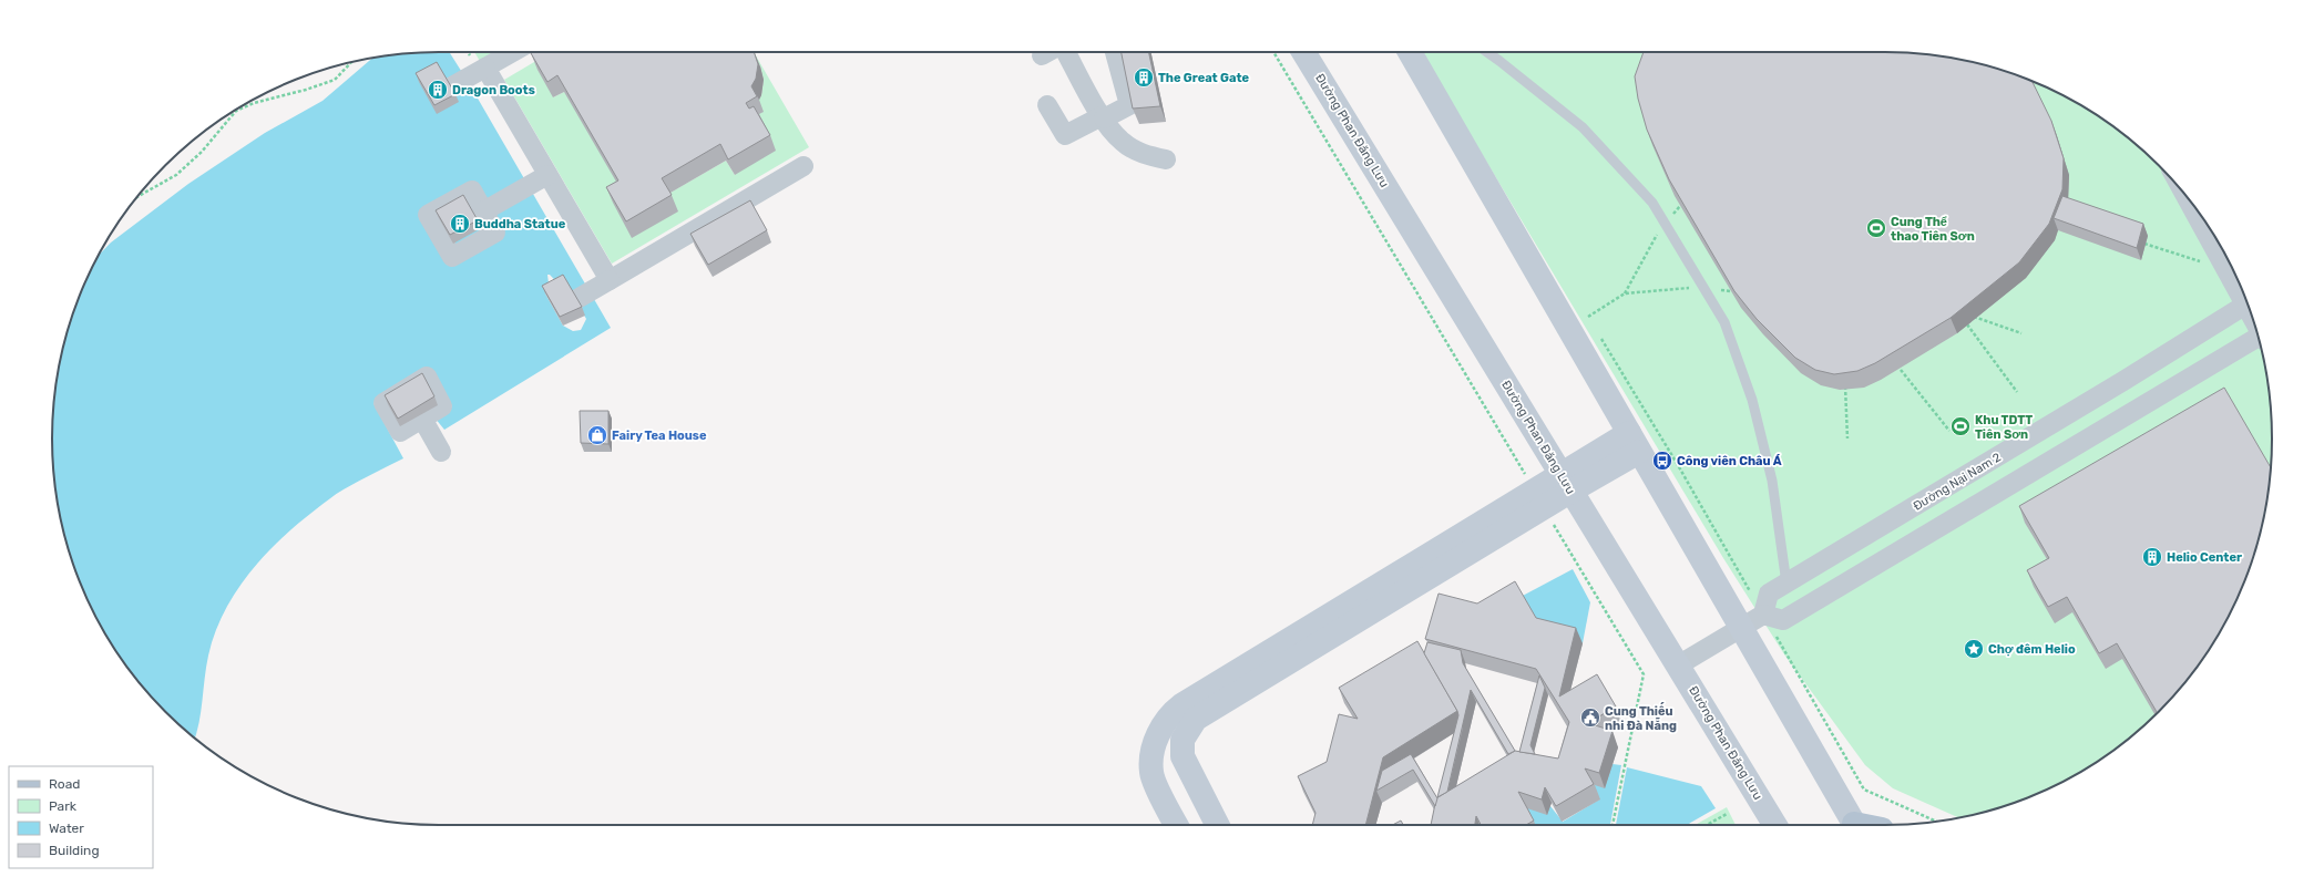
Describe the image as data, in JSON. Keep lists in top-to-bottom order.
{
  "streets": {
    "street": ["Đường Phan Đăng Lưu", "Đường Nại Nam 2"]
  },
  "places": {
    "building": [
      "The Great Gate",
      "Dragon Boots",
      "Buddha Statue",
      "Helio Center"
    ],
    "sports": ["Cung Thể thao Tiên Sơn", "Khu TDTT Tiên Sơn"],
    "shop": ["Fairy Tea House"],
    "bus stop": ["Công viên Châu Á"],
    "place": ["Chợ đêm Helio"],
    "public building": ["Cung Thiếu nhi Đà Nẵng"]
  },
  "legend": [
    "Road",
    "Park",
    "Water",
    "Building"
  ]
}
